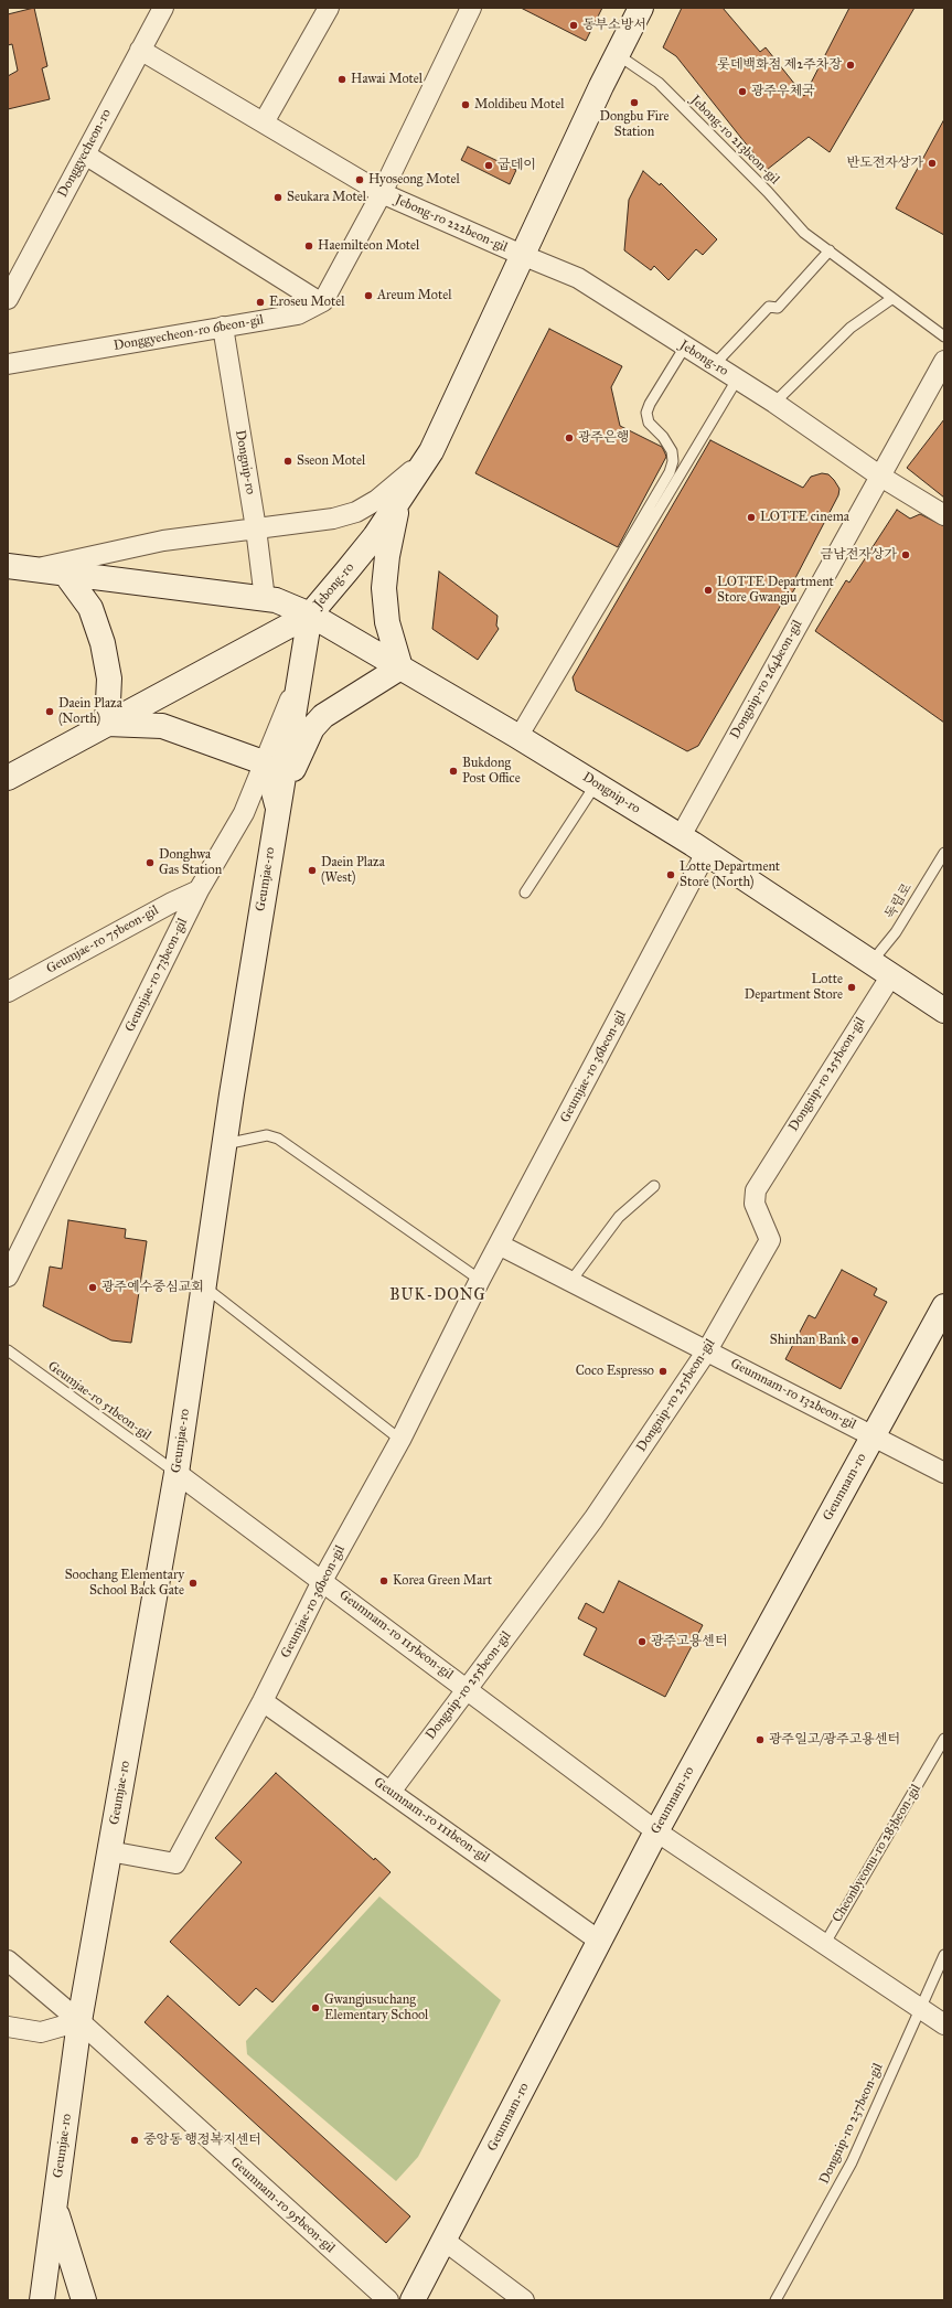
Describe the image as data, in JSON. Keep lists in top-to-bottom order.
{
  "streets": {
    "street": [
      "Donggyecheon-ro",
      "Jebong-ro 222beon-gil",
      "Donggyecheon-ro 6beon-gil",
      "Jebong-ro",
      "Dongnip-ro",
      "Dongnip-ro 264beon-gil",
      "Geumjae-ro",
      "Geumjae-ro 75beon-gil",
      "Geumjae-ro 73beon-gil",
      "Geumjae-ro 36beon-gil",
      "Dongnip-ro 255beon-gil",
      "Geumnam-ro 132beon-gil",
      "Geumnam-ro",
      "Geumnam-ro 115beon-gil",
      "Geumnam-ro 111beon-gil",
      "Geumnam-ro 95beon-gil"
    ],
    "lane": [
      "Jebong-ro 213beon-gil",
      "독립로",
      "Geumjae-ro 51beon-gil",
      "Cheonbyeonu-ro 283beon-gil",
      "Dongnip-ro 237beon-gil"
    ]
  },
  "crossings": [
    ["Jebong-ro 213beon-gil", "Jebong-ro"],
    ["Donggyecheon-ro", "Jebong-ro 222beon-gil"],
    ["Jebong-ro 222beon-gil", "Jebong-ro"],
    ["Donggyecheon-ro 6beon-gil", "Dongnip-ro"],
    ["Jebong-ro", "Dongnip-ro"],
    ["Jebong-ro", "Dongnip-ro 264beon-gil"],
    ["Jebong-ro", "Geumjae-ro"],
    ["Dongnip-ro", "Dongnip-ro 264beon-gil"],
    ["Dongnip-ro", "Geumjae-ro"],
    ["Dongnip-ro", "독립로"],
    ["Dongnip-ro", "Geumjae-ro 36beon-gil"],
    ["Dongnip-ro", "Dongnip-ro 255beon-gil"],
    ["Geumjae-ro", "Geumjae-ro 73beon-gil"],
    ["Geumjae-ro", "Geumjae-ro 36beon-gil"],
    ["Geumjae-ro", "Geumjae-ro 51beon-gil"],
    ["Geumjae-ro", "Geumnam-ro 115beon-gil"],
    ["Geumjae-ro", "Geumnam-ro 95beon-gil"],
    ["독립로", "Dongnip-ro 255beon-gil"],
    ["Geumjae-ro 75beon-gil", "Geumjae-ro 73beon-gil"],
    ["Geumjae-ro 36beon-gil", "Geumnam-ro 132beon-gil"],
    ["Geumjae-ro 36beon-gil", "Geumnam-ro 115beon-gil"],
    ["Geumjae-ro 36beon-gil", "Geumnam-ro 111beon-gil"],
    ["Dongnip-ro 255beon-gil", "Geumnam-ro 132beon-gil"],
    ["Dongnip-ro 255beon-gil", "Geumnam-ro 115beon-gil"],
    ["Dongnip-ro 255beon-gil", "Geumnam-ro 111beon-gil"],
    ["Geumnam-ro 132beon-gil", "Geumnam-ro"],
    ["Geumjae-ro 51beon-gil", "Geumnam-ro 115beon-gil"],
    ["Geumnam-ro", "Geumnam-ro 115beon-gil"],
    ["Geumnam-ro", "Geumnam-ro 111beon-gil"]
  ],
  "districts": ["BUK-DONG"],
  "places": [
    "동부소방서",
    "롯데백화점 제2주차장",
    "Hawai Motel",
    "광주우체국",
    "Dongbu Fire Station",
    "Moldibeu Motel",
    "반도전자상가",
    "굽데이",
    "Hyoseong Motel",
    "Seukara Motel",
    "Haemilteon Motel",
    "Areum Motel",
    "Eroseu Motel",
    "광주은행",
    "Sseon Motel",
    "LOTTE cinema",
    "금남전자상가",
    "LOTTE Department Store Gwangju",
    "Daein Plaza (North)",
    "Bukdong Post Office",
    "Donghwa Gas Station",
    "Daein Plaza (West)",
    "Lotte Department Store (North)",
    "Lotte Department Store",
    "광주예수중심교회",
    "Shinhan Bank",
    "Coco Espresso",
    "Korea Green Mart",
    "Soochang Elementary School Back Gate",
    "광주고용센터",
    "광주일고/광주고용센터",
    "Gwangjusuchang Elementary School",
    "중앙동 행정복지센터"
  ]
}
